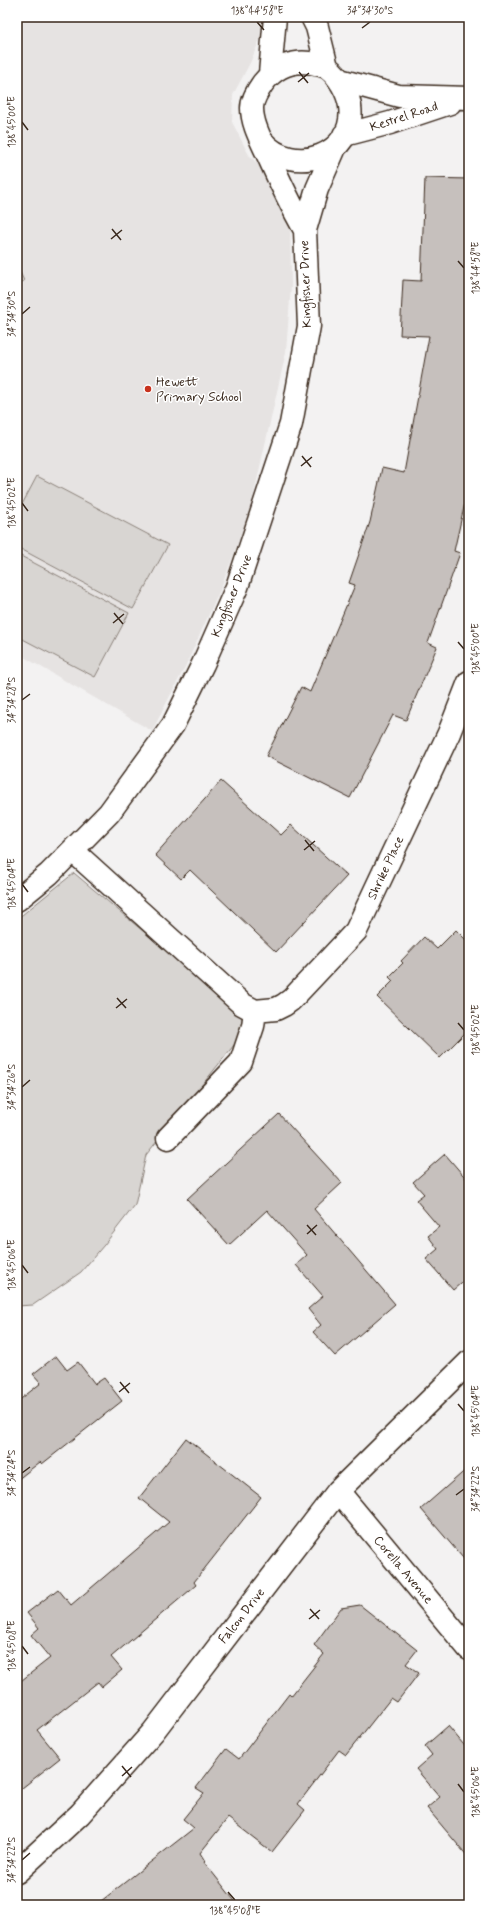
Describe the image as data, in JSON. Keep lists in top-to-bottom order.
{
  "streets": {
    "street": [
      "Kestrel Road",
      "Kingfisher Drive",
      "Shrike Place",
      "Corella Avenue",
      "Falcon Drive"
    ]
  },
  "crossings": [
    ["Kestrel Road", "Kingfisher Drive"],
    ["Corella Avenue", "Falcon Drive"]
  ],
  "places": ["Hewett Primary School"],
  "coordinates": [
    "138°44'58\"E",
    "34°34'30\"S",
    "138°45'00\"E",
    "138°45'02\"E",
    "34°34'28\"S",
    "138°45'04\"E",
    "34°34'26\"S",
    "138°45'06\"E",
    "34°34'24\"S",
    "34°34'22\"S",
    "138°45'08\"E"
  ]
}
